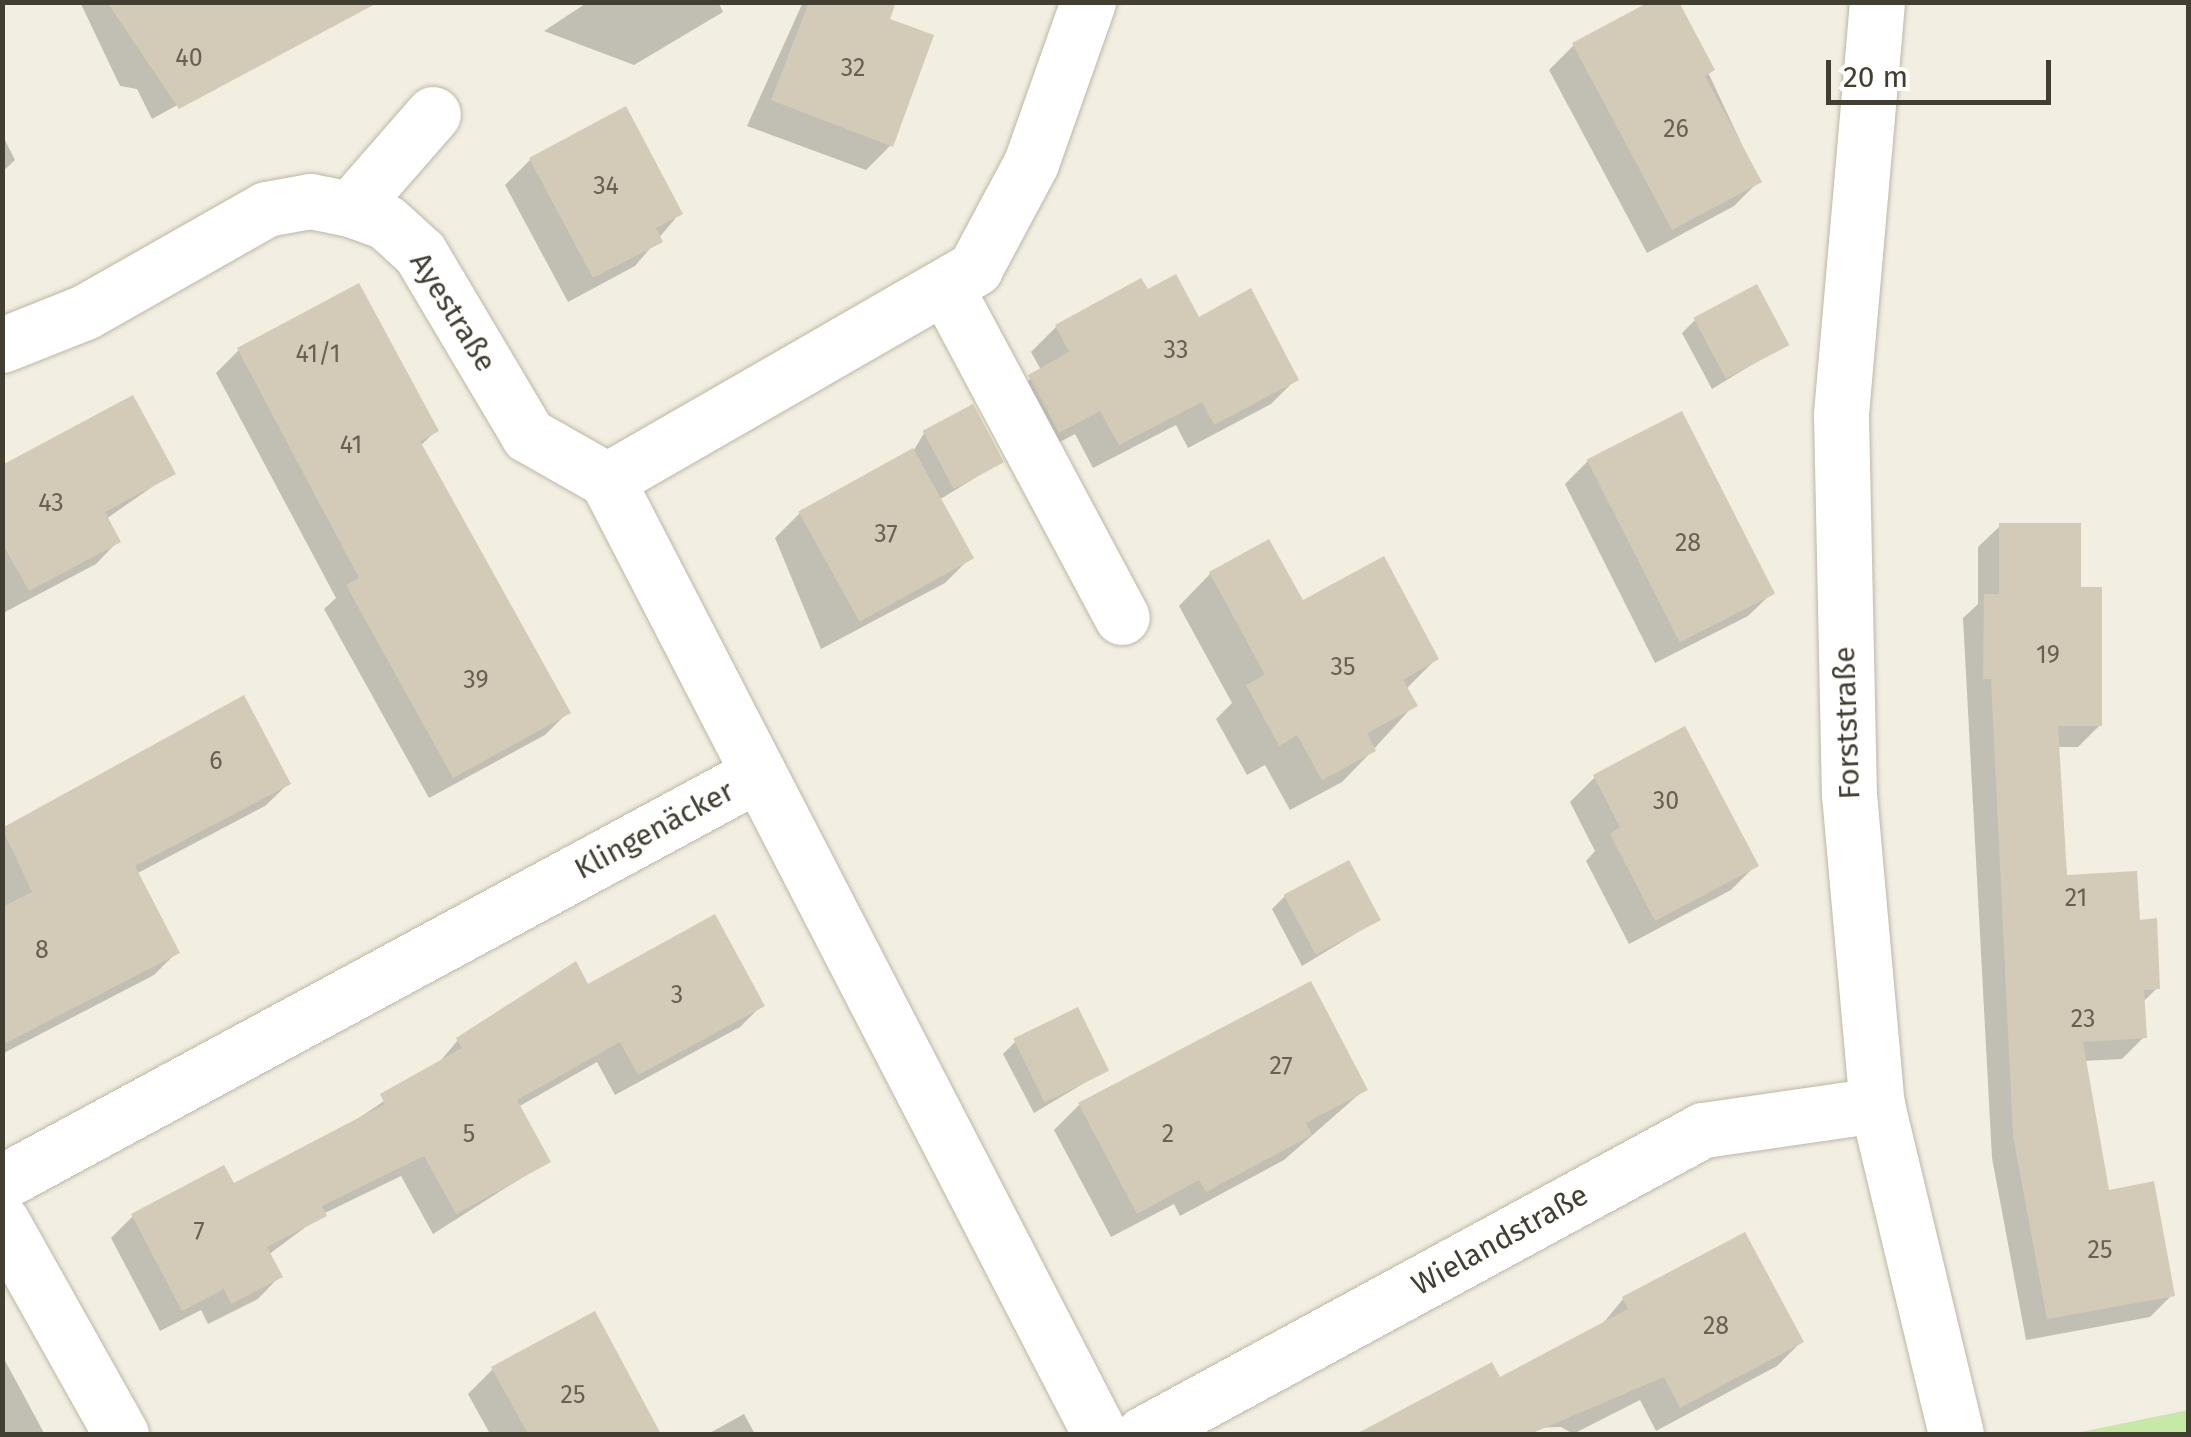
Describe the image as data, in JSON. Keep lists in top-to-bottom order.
{
  "streets": {
    "street": [
      "Ayestraße",
      "Forststraße",
      "Klingenäcker",
      "Wielandstraße"
    ]
  },
  "crossings": [
    ["Forststraße", "Wielandstraße"]
  ],
  "house_numbers": [
    "40",
    "32",
    "26",
    "34",
    "33",
    "41/1",
    "41",
    "43",
    "37",
    "28",
    "19",
    "35",
    "39",
    "6",
    "30",
    "21",
    "8",
    "3",
    "23",
    "27",
    "5",
    "2",
    "7",
    "25",
    "28",
    "25"
  ],
  "scale_bar": "20 m"
}
